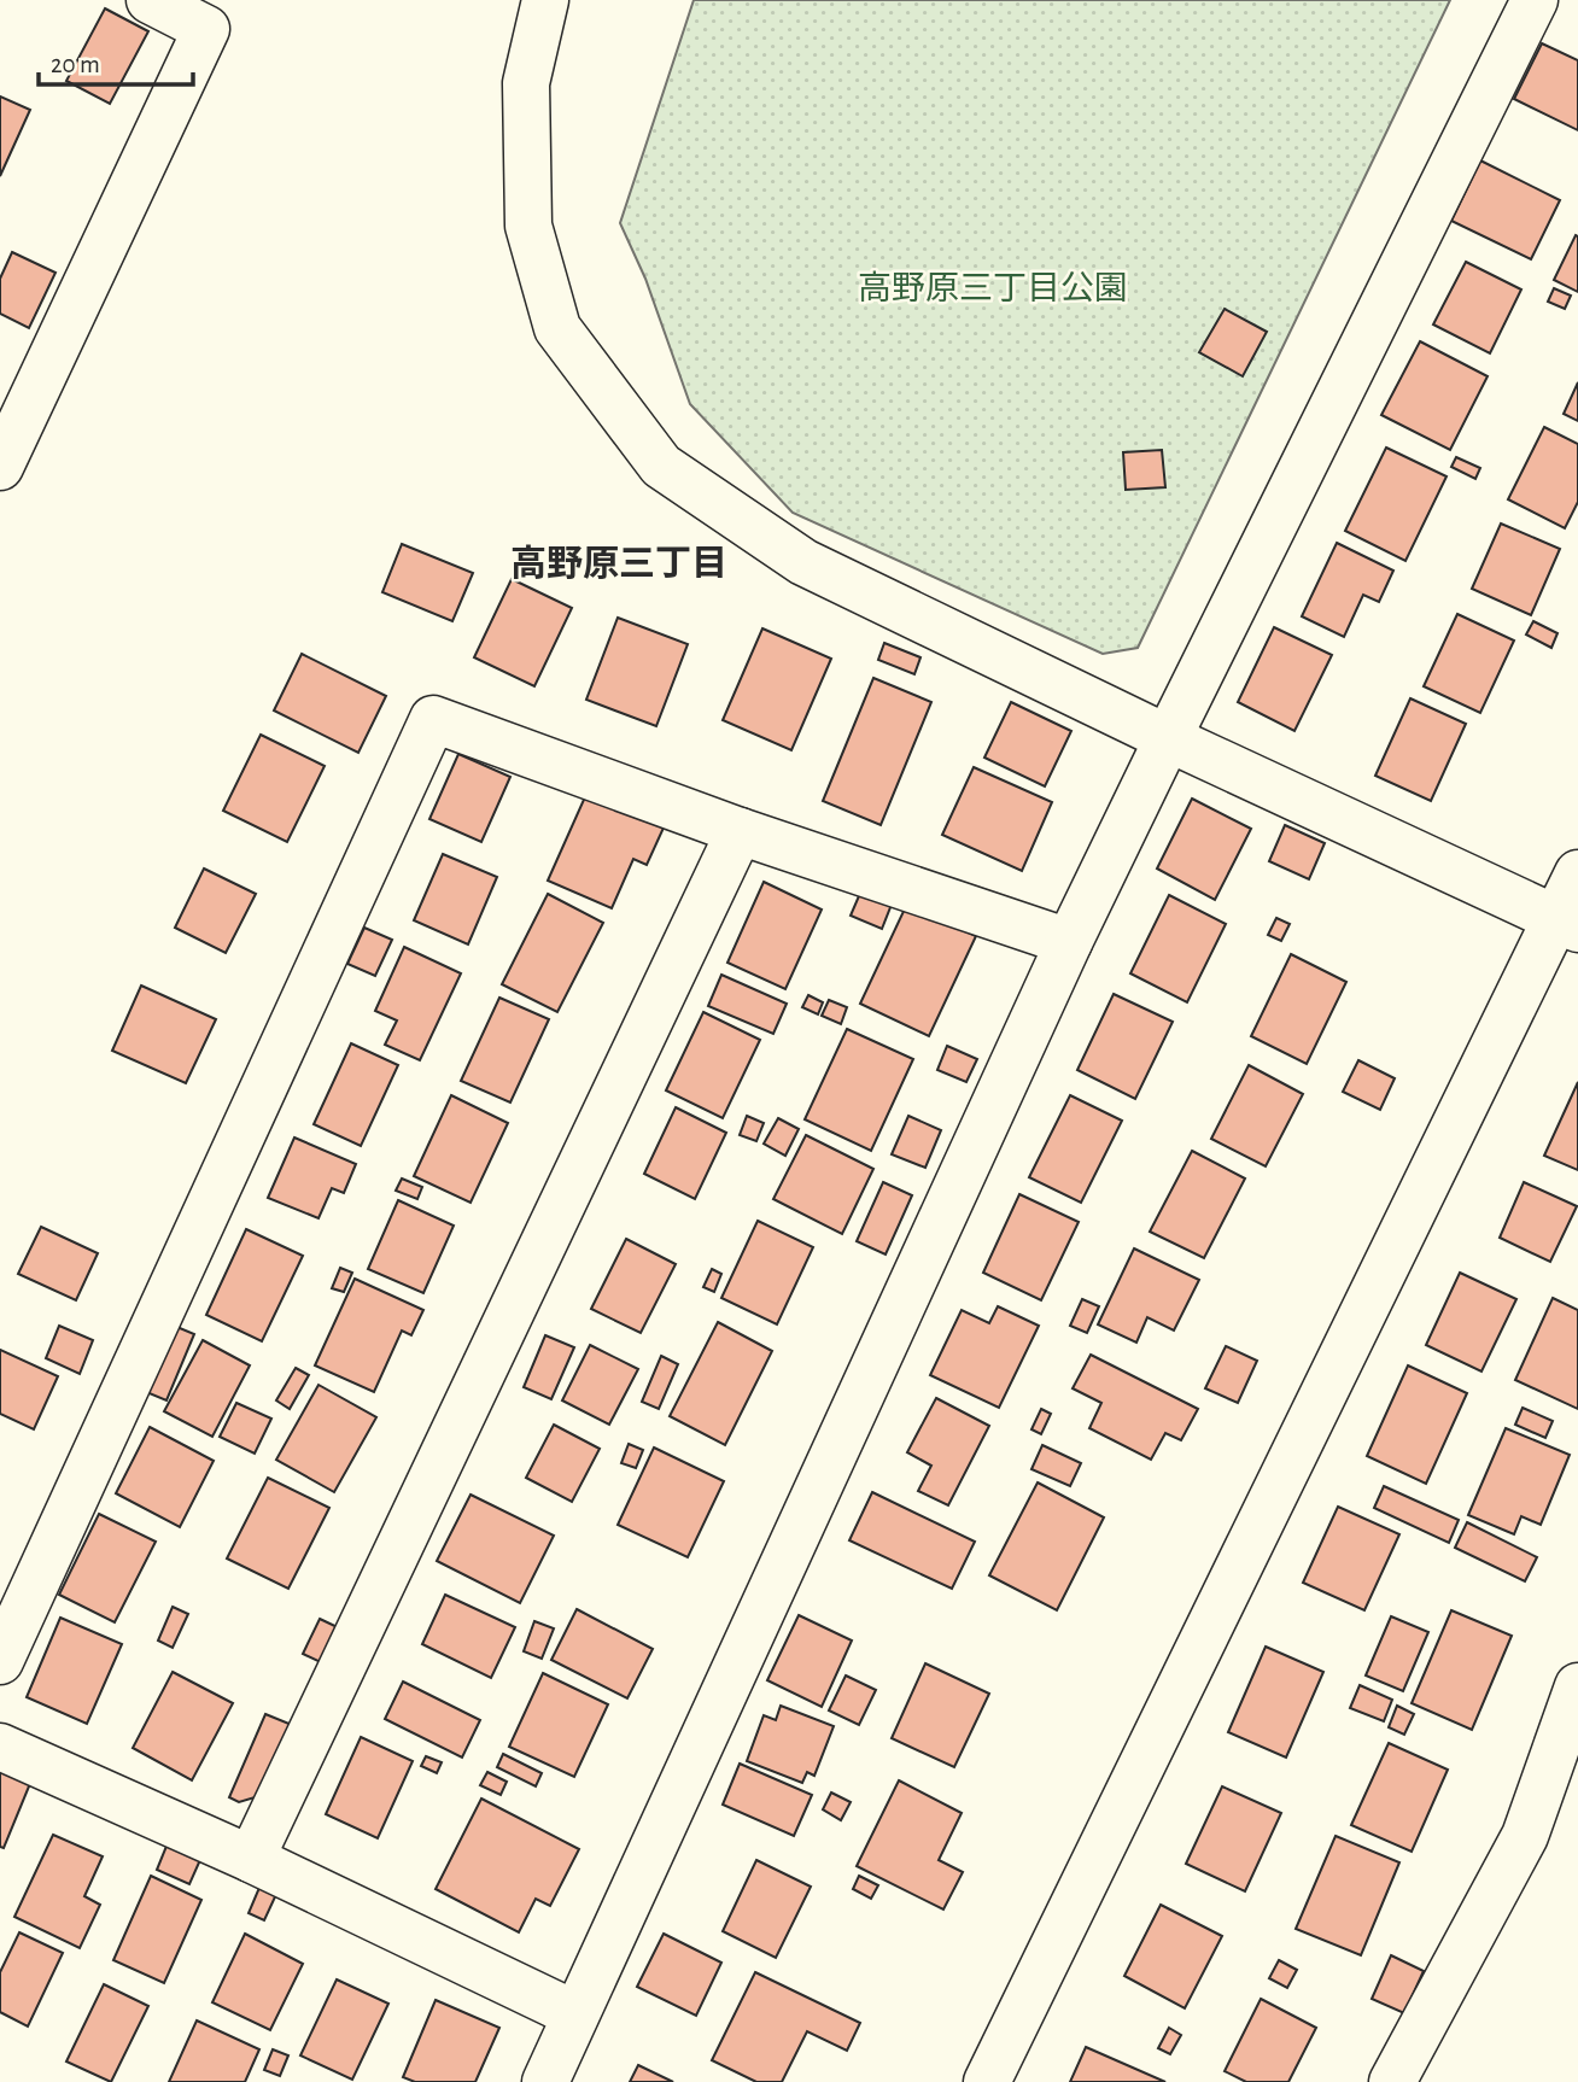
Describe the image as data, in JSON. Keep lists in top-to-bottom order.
{
  "districts": ["高野原三丁目"],
  "parks": ["高野原三丁目公園"],
  "scale_bar": "20 m"
}
